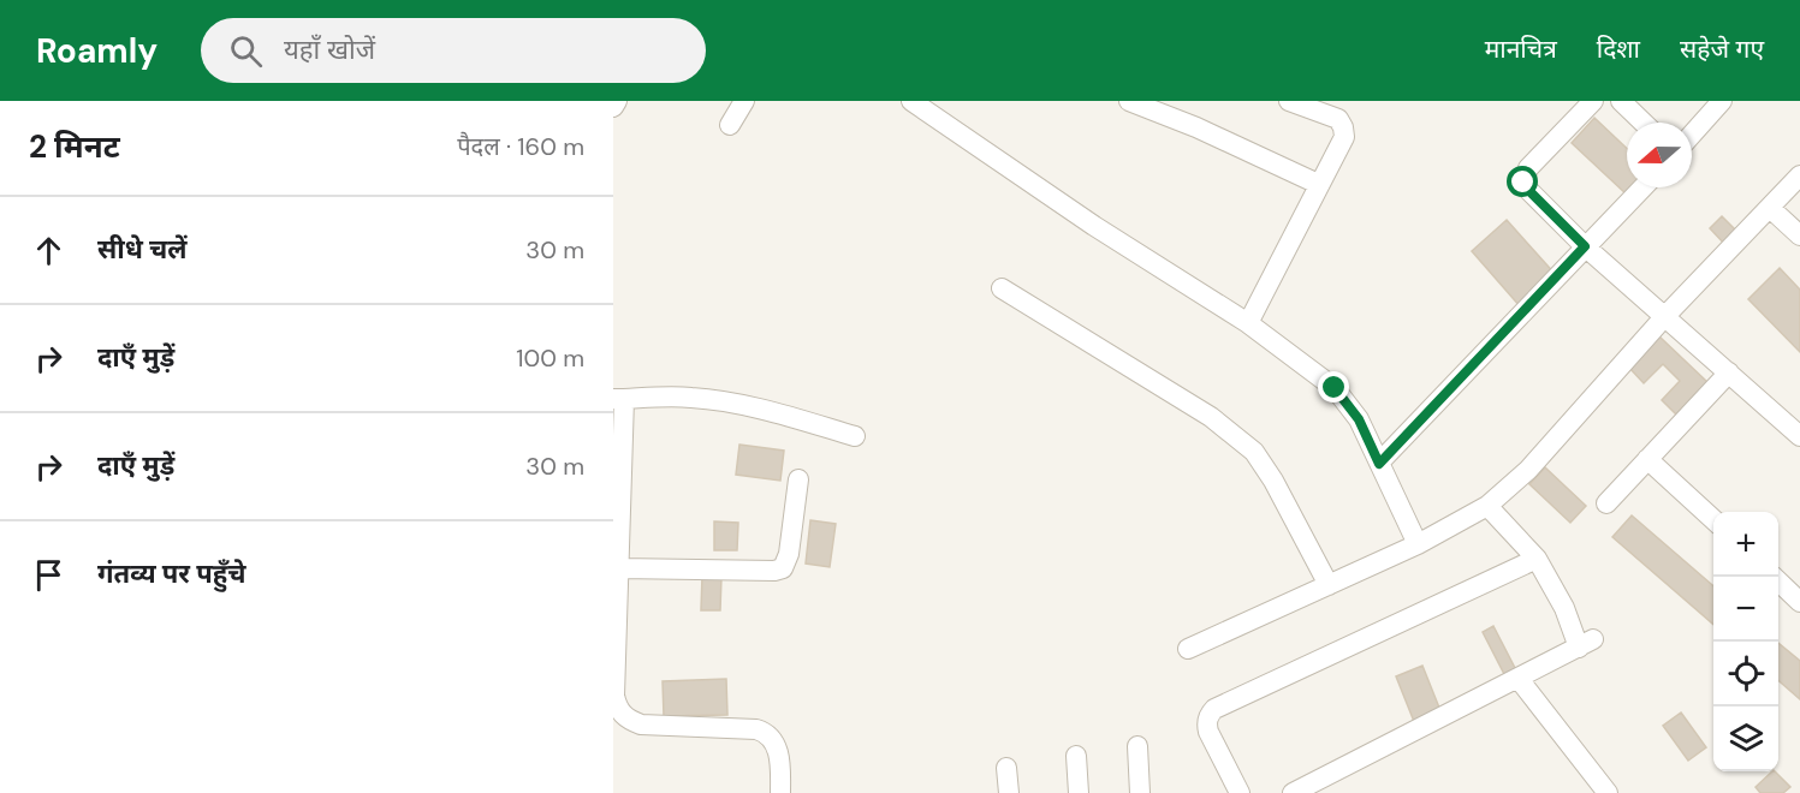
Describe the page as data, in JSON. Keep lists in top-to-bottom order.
{
  "north": "left",
  "page": {
    "header": "Roamly",
    "search": "यहाँ खोजें",
    "nav": ["मानचित्र", "दिशा", "सहेजे गए"],
    "heading": ["2 मिनट", "पैदल · 160 m"],
    "list": [
      ["सीधे चलें", "30 m"],
      ["दाएँ मुड़ें", "100 m"],
      ["दाएँ मुड़ें", "30 m"],
      "गंतव्य पर पहुँचे"
    ],
    "map_buttons": ["+", "−"]
  }
}
